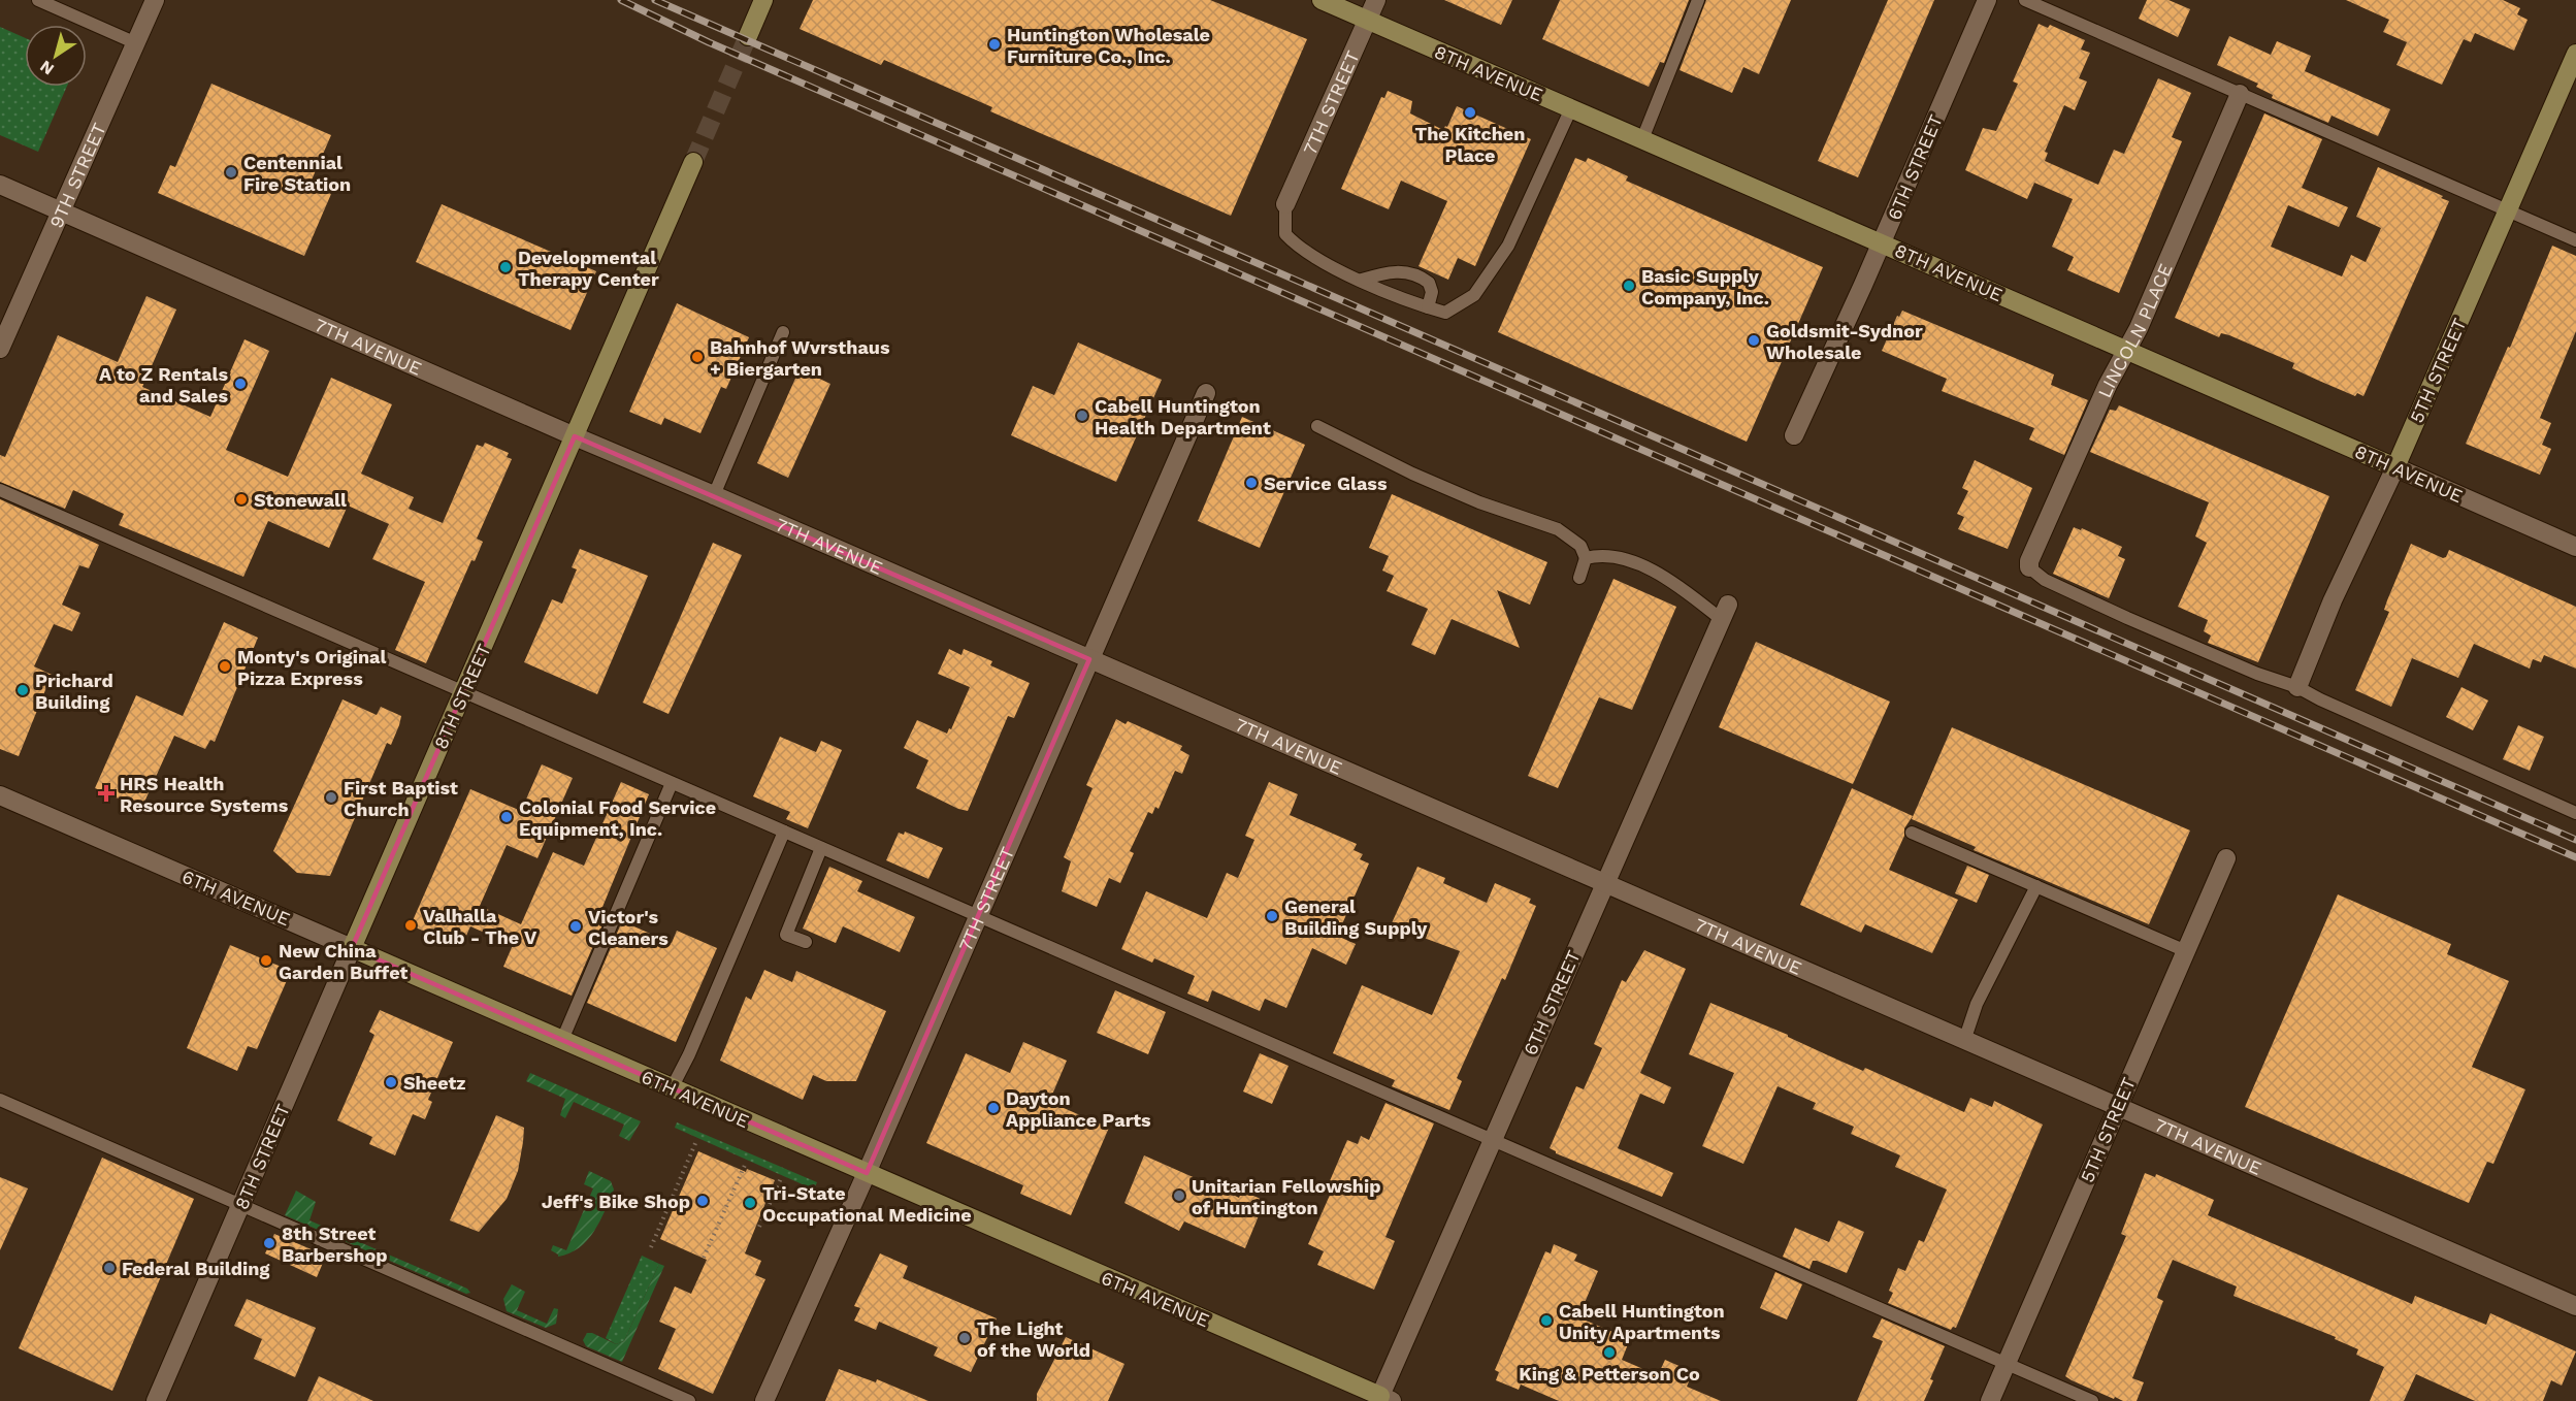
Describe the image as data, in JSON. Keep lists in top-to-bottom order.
{
  "streets": {
    "main road": [
      "8TH AVENUE",
      "5TH STREET",
      "8TH STREET",
      "6TH AVENUE"
    ],
    "street": [
      "7TH STREET",
      "6TH STREET",
      "9TH STREET",
      "LINCOLN PLACE",
      "7TH AVENUE"
    ]
  },
  "crossings": [
    ["8TH AVENUE", "7TH STREET"],
    ["8TH AVENUE", "6TH STREET"],
    ["8TH AVENUE", "LINCOLN PLACE"],
    ["8TH AVENUE", "5TH STREET"],
    ["7TH STREET", "7TH AVENUE"],
    ["7TH STREET", "6TH AVENUE"],
    ["6TH STREET", "7TH AVENUE"],
    ["6TH STREET", "6TH AVENUE"],
    ["9TH STREET", "7TH AVENUE"],
    ["7TH AVENUE", "5TH STREET"],
    ["7TH AVENUE", "8TH STREET"],
    ["8TH STREET", "6TH AVENUE"]
  ],
  "places": {
    "other": [
      "Huntington Wholesale Furniture Co., Inc.",
      "The Kitchen Place",
      "Centennial Fire Station",
      "Developmental Therapy Center",
      "Basic Supply Company, Inc.",
      "Goldsmit-Sydnor Wholesale",
      "Bahnhof Wvrsthaus + Biergarten",
      "A to Z Rentals and Sales",
      "Cabell Huntington Health Department",
      "Service Glass",
      "Stonewall",
      "Monty's Original Pizza Express",
      "Prichard Building",
      "First Baptist Church",
      "Colonial Food Service Equipment, Inc.",
      "General Building Supply",
      "Valhalla Club - The V",
      "Victor's Cleaners",
      "New China Garden Buffet",
      "Sheetz",
      "Dayton Appliance Parts",
      "Unitarian Fellowship of Huntington",
      "Jeff's Bike Shop",
      "Tri-State Occupational Medicine",
      "8th Street Barbershop",
      "Federal Building",
      "Cabell Huntington Unity Apartments",
      "The Light of the World",
      "King & Petterson Co"
    ],
    "health": ["HRS Health Resource Systems"]
  },
  "north": "bottom left"
}
